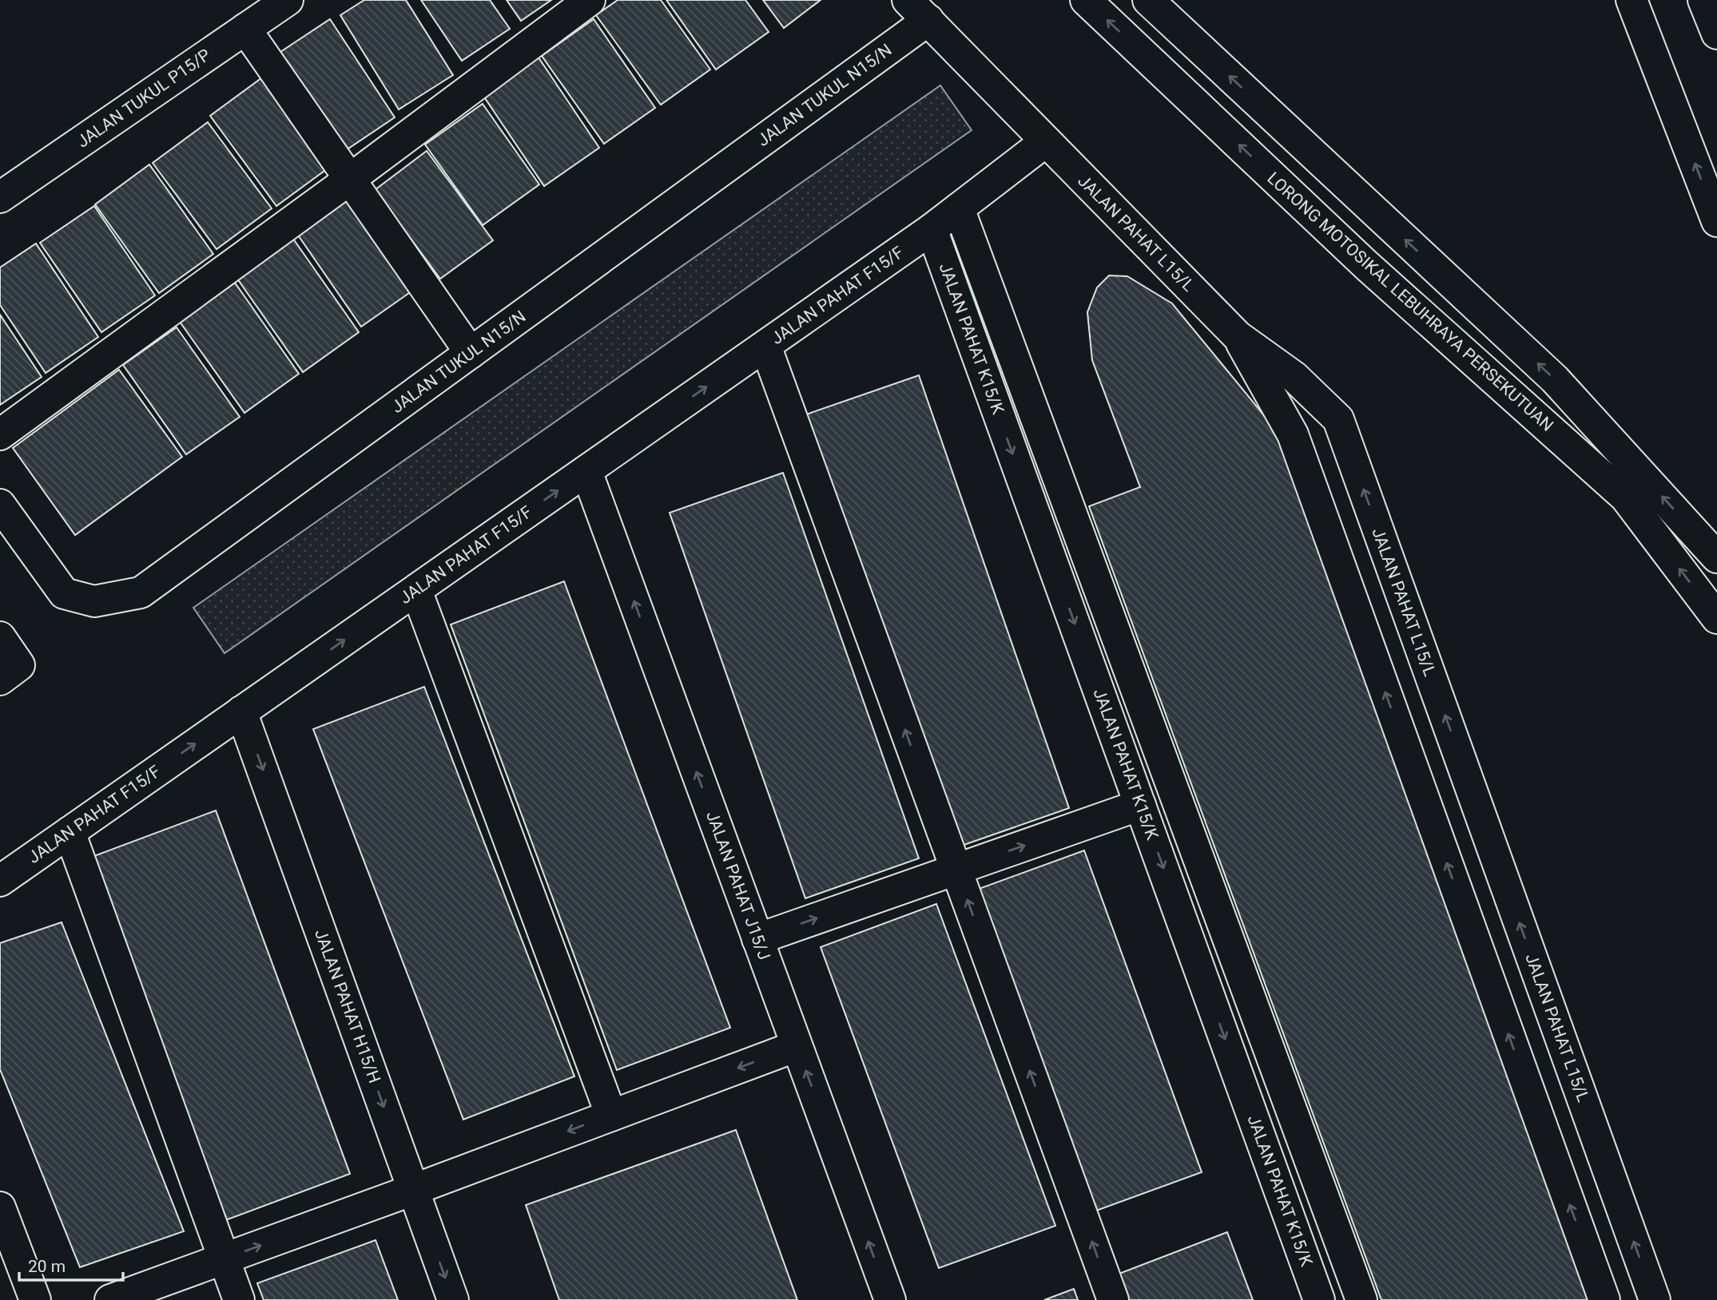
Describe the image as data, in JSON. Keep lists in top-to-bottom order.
{
  "streets": {
    "main road": [
      "JALAN TUKUL N15/N",
      "JALAN TUKUL P15/P",
      "JALAN PAHAT L15/L",
      "JALAN PAHAT F15/F",
      "LORONG MOTOSIKAL LEBUHRAYA PERSEKUTUAN",
      "JALAN PAHAT K15/K",
      "JALAN PAHAT J15/J",
      "JALAN PAHAT H15/H"
    ]
  },
  "crossings": [
    ["JALAN TUKUL N15/N", "JALAN PAHAT L15/L"],
    ["JALAN PAHAT F15/F", "JALAN PAHAT K15/K"],
    ["JALAN PAHAT F15/F", "JALAN PAHAT J15/J"],
    ["JALAN PAHAT F15/F", "JALAN PAHAT H15/H"]
  ],
  "one_way": ["JALAN PAHAT F15/F"],
  "scale_bar": "20 m"
}
